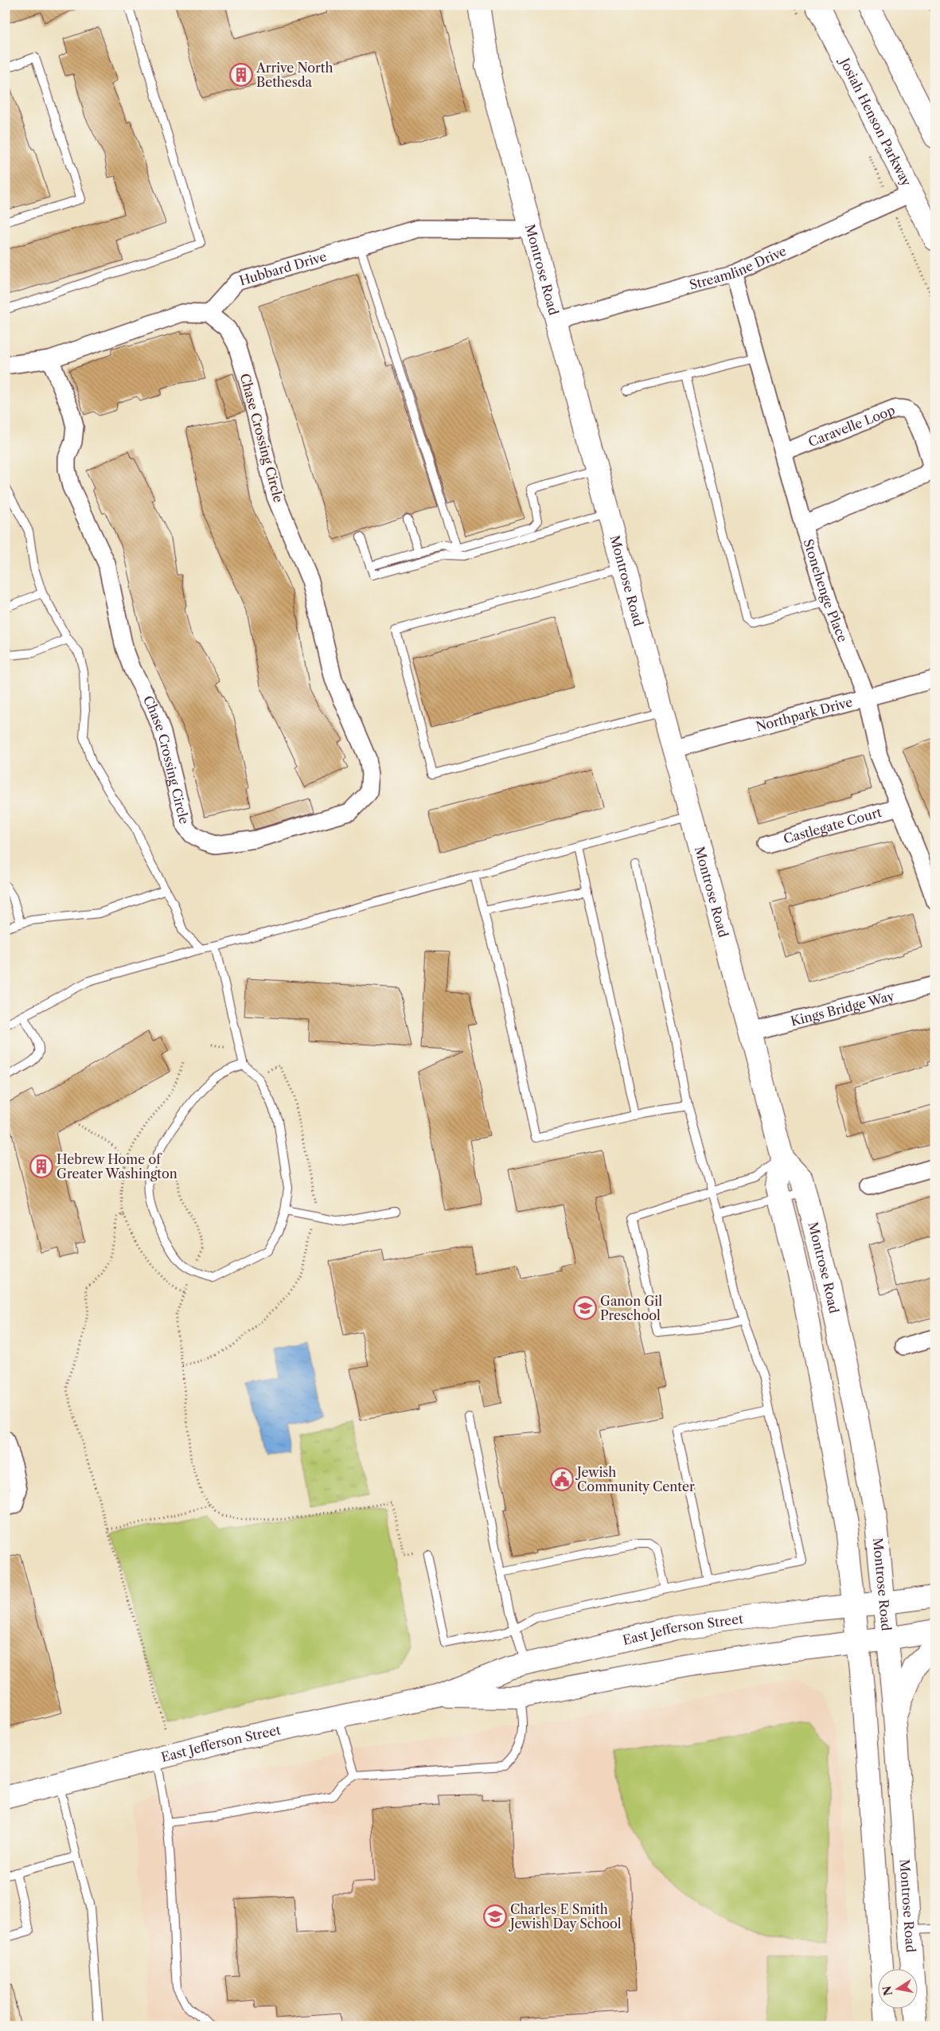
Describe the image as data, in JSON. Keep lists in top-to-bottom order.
{
  "streets": {
    "street": [
      "Josiah Henson Parkway",
      "Streamline Drive",
      "Hubbard Drive",
      "Montrose Road",
      "Caravelle Loop",
      "Chase Crossing Circle",
      "Stonehenge Place",
      "Northpark Drive",
      "Castlegate Court",
      "Kings Bridge Way",
      "East Jefferson Street"
    ]
  },
  "crossings": [
    ["Josiah Henson Parkway", "Streamline Drive"],
    ["Streamline Drive", "Montrose Road"],
    ["Streamline Drive", "Stonehenge Place"],
    ["Hubbard Drive", "Montrose Road"],
    ["Hubbard Drive", "Chase Crossing Circle"],
    ["Montrose Road", "Northpark Drive"],
    ["Montrose Road", "Kings Bridge Way"],
    ["Montrose Road", "East Jefferson Street"],
    ["Caravelle Loop", "Stonehenge Place"],
    ["Stonehenge Place", "Northpark Drive"],
    ["Stonehenge Place", "Castlegate Court"]
  ],
  "places": {
    "building": ["Arrive North Bethesda", "Hebrew Home of Greater Washington"],
    "school or university": ["Ganon Gil Preschool", "Charles E Smith Jewish Day School"],
    "public building": ["Jewish Community Center"]
  },
  "north": "left"
}
